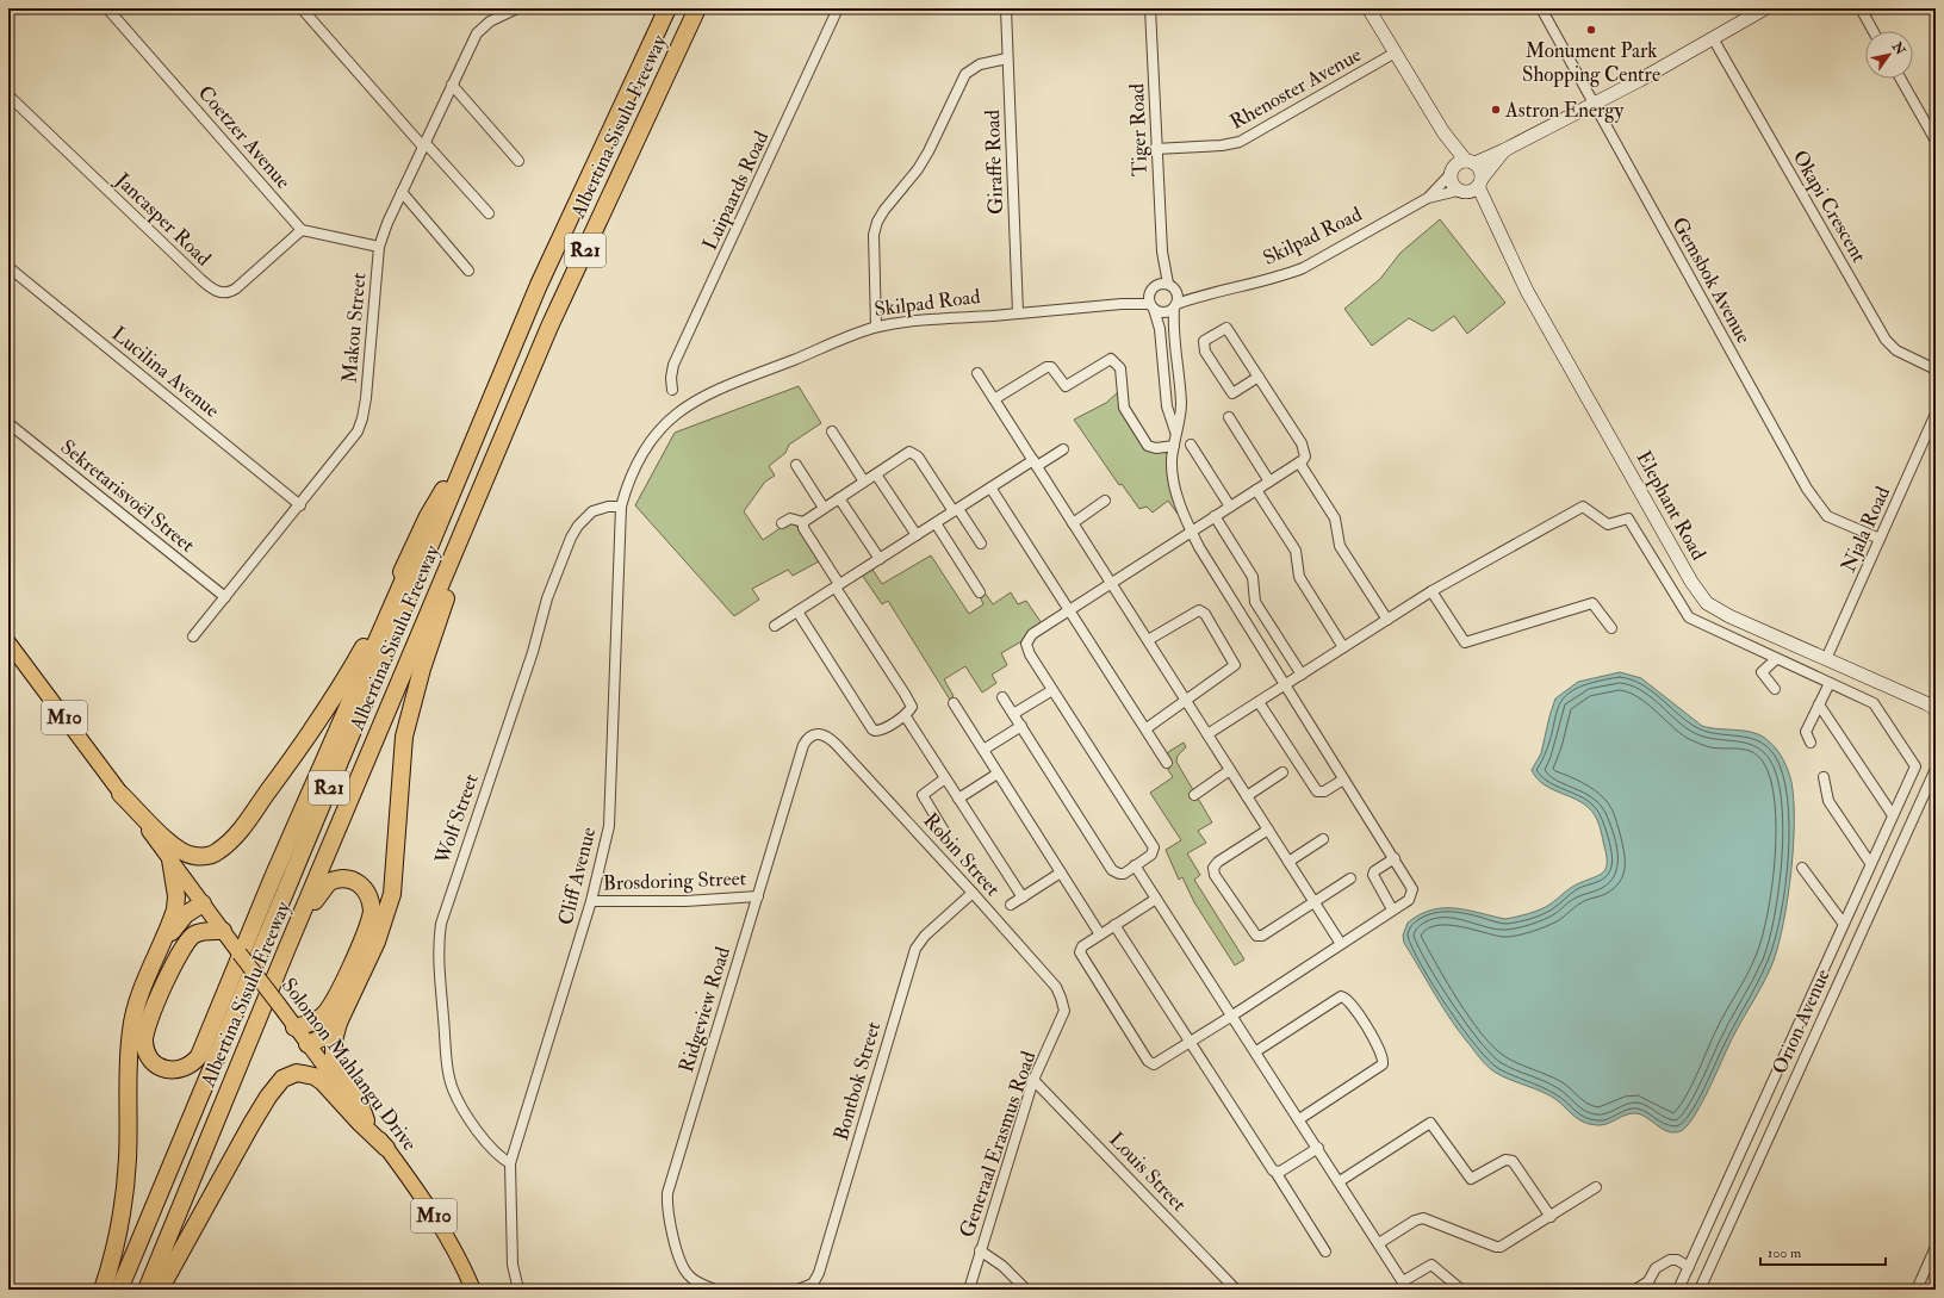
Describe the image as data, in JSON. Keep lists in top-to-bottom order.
{
  "streets": {
    "highway": ["Albertina Sisulu Freeway", "R21"],
    "main road": ["M10", "Solomon Mahlangu Drive"],
    "street": [
      "Rhenoster Avenue",
      "Tiger Road",
      "Coetzer Avenue",
      "Giraffe Road",
      "Luipaards Road",
      "Okapi Crescent",
      "Jancasper Road",
      "Skilpad Road",
      "Gemsbok Avenue",
      "Makou Street",
      "Lucilina Avenue",
      "Sekretarisvoël Street",
      "Elephant Road",
      "Njala Road",
      "Wolf Street",
      "Robin Street",
      "Cliff Avenue",
      "Brosdoring Street",
      "Ridgeview Road",
      "Orion Avenue",
      "Bontbok Street",
      "Generaal Erasmus Road",
      "Louis Street"
    ]
  },
  "crossings": [
    ["Rhenoster Avenue", "Tiger Road"],
    ["Tiger Road", "Skilpad Road"],
    ["Coetzer Avenue", "Jancasper Road"],
    ["Giraffe Road", "Skilpad Road"],
    ["Skilpad Road", "Elephant Road"],
    ["Skilpad Road", "Cliff Avenue"],
    ["Gemsbok Avenue", "Njala Road"],
    ["Makou Street", "Lucilina Avenue"],
    ["Makou Street", "Sekretarisvoël Street"],
    ["Elephant Road", "Njala Road"],
    ["Wolf Street", "Cliff Avenue"],
    ["Robin Street", "Ridgeview Road"],
    ["Robin Street", "Bontbok Street"],
    ["Robin Street", "Generaal Erasmus Road"],
    ["Cliff Avenue", "Brosdoring Street"],
    ["Brosdoring Street", "Ridgeview Road"],
    ["Generaal Erasmus Road", "Louis Street"]
  ],
  "places": ["Monument Park Shopping Centre", "Astron Energy"],
  "scale_bar": "100 m",
  "north": "top right"
}
